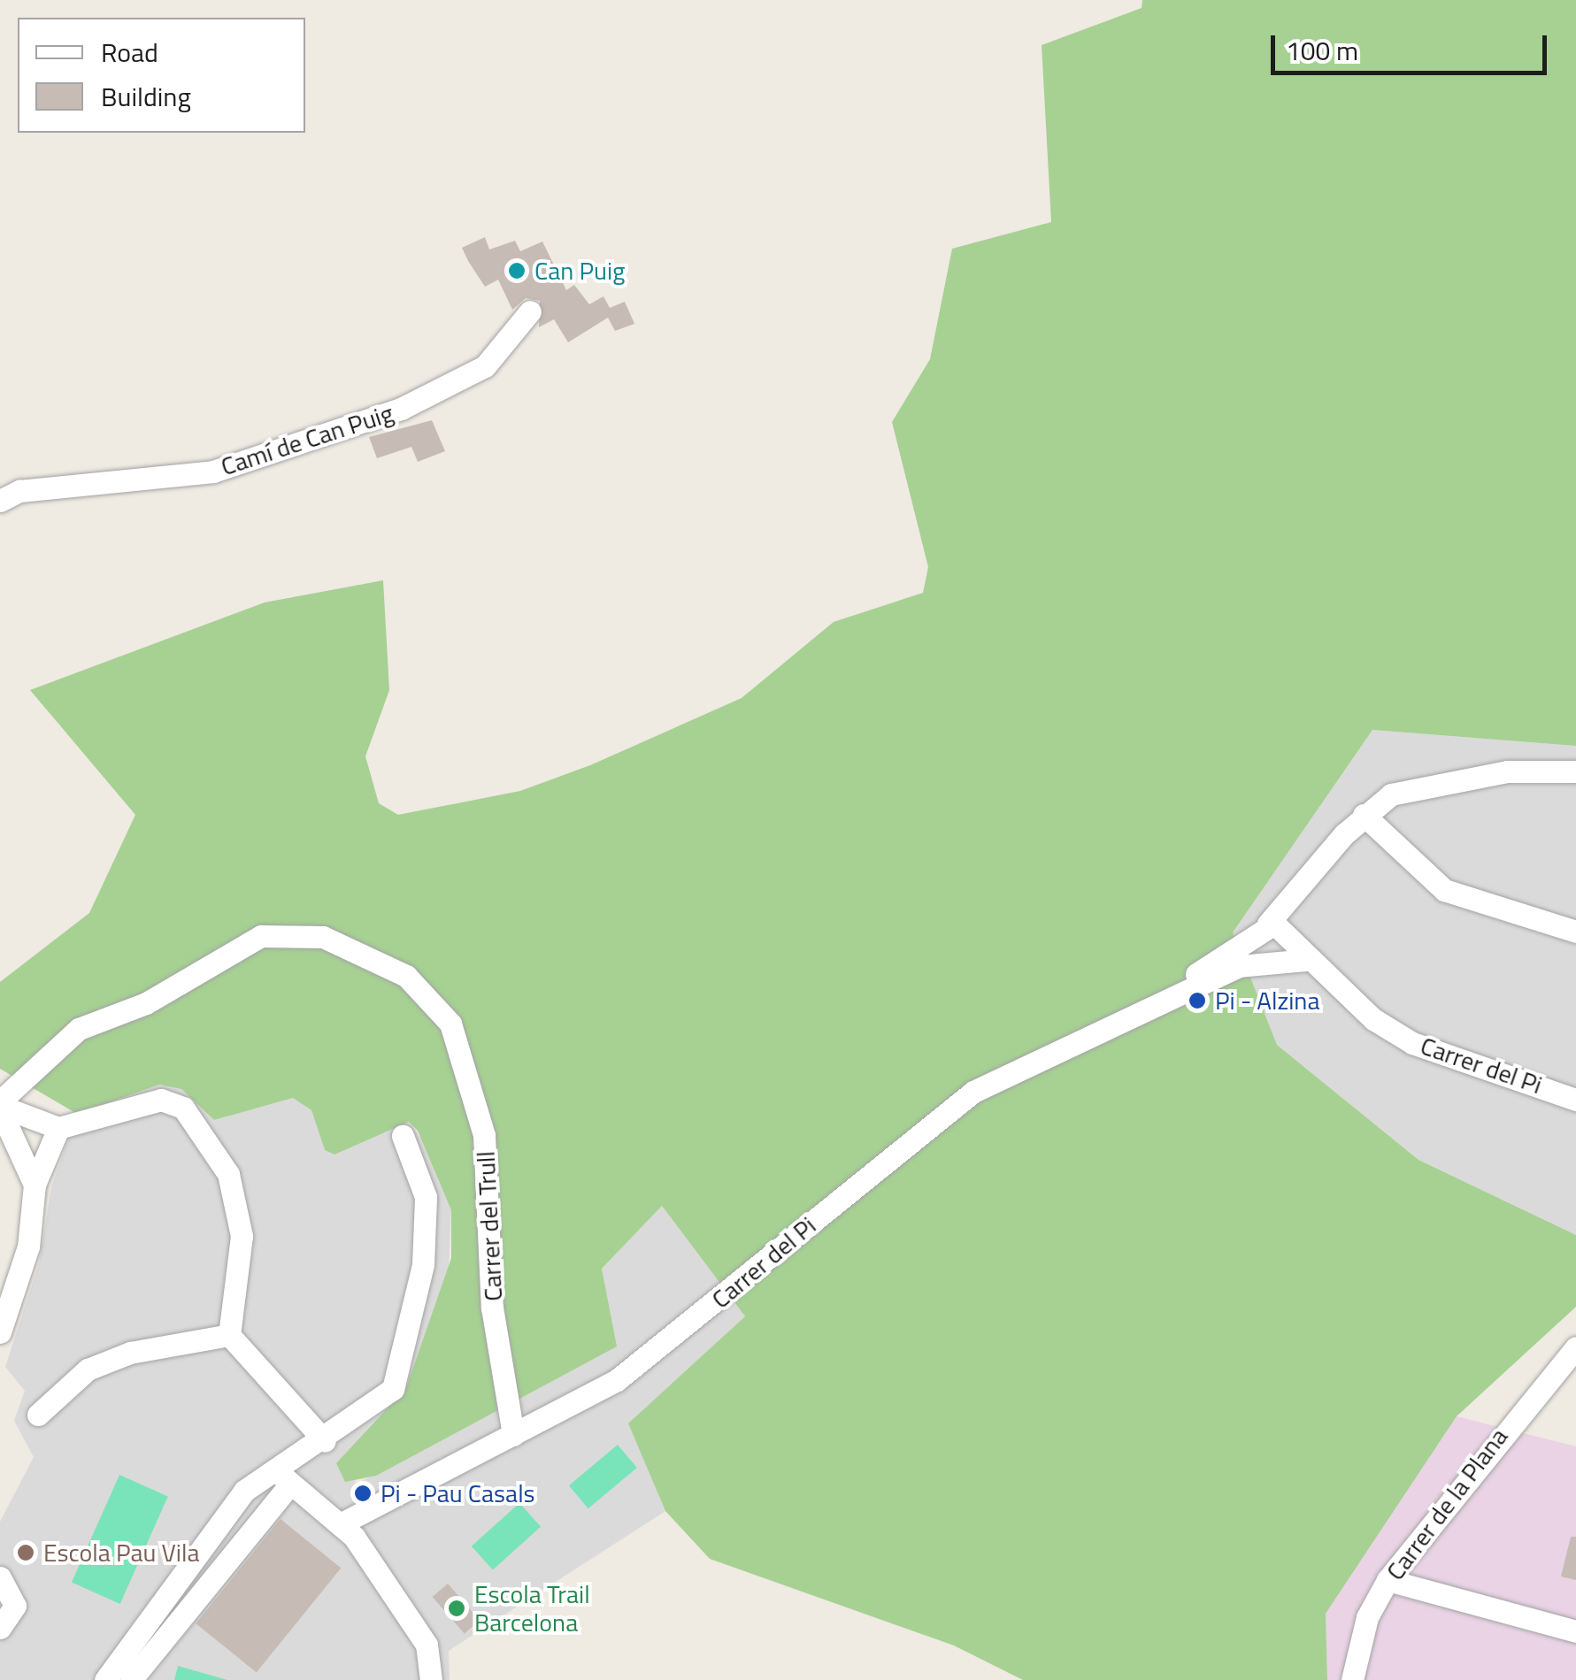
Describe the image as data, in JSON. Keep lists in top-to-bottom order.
{
  "streets": {
    "street": [
      "Camí de Can Puig",
      "Carrer del Pi",
      "Carrer del Trull",
      "Carrer de la Plana"
    ]
  },
  "crossings": [
    ["Carrer del Pi", "Carrer del Trull"]
  ],
  "places": [
    "Can Puig",
    "Pi - Alzina",
    "Pi - Pau Casals",
    "Escola Pau Vila",
    "Escola Trail Barcelona"
  ],
  "legend": ["Road", "Building"],
  "scale_bar": "100 m"
}
